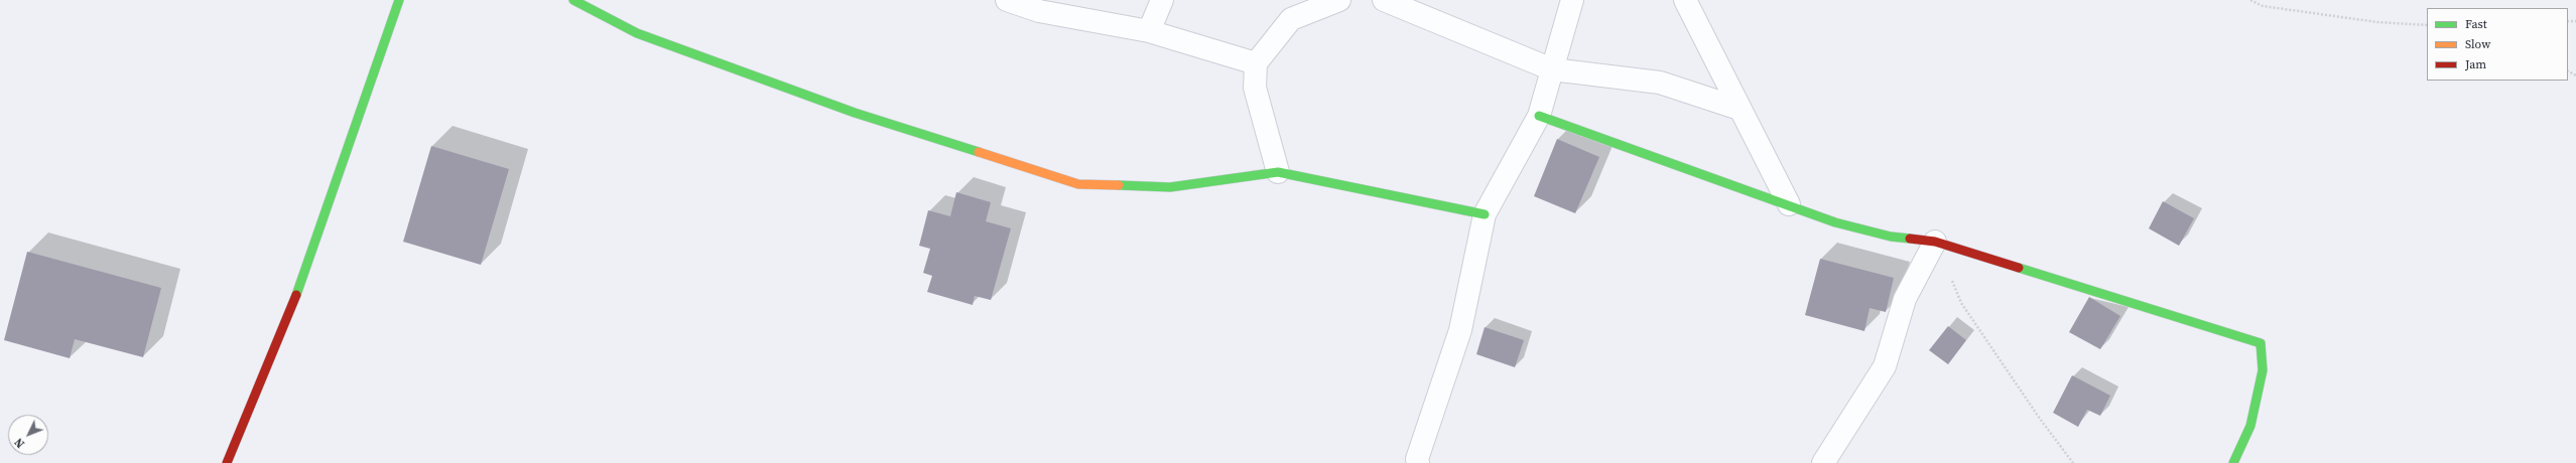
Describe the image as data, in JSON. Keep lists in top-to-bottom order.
{
  "legend": ["Fast", "Slow", "Jam"],
  "north": "bottom left"
}
